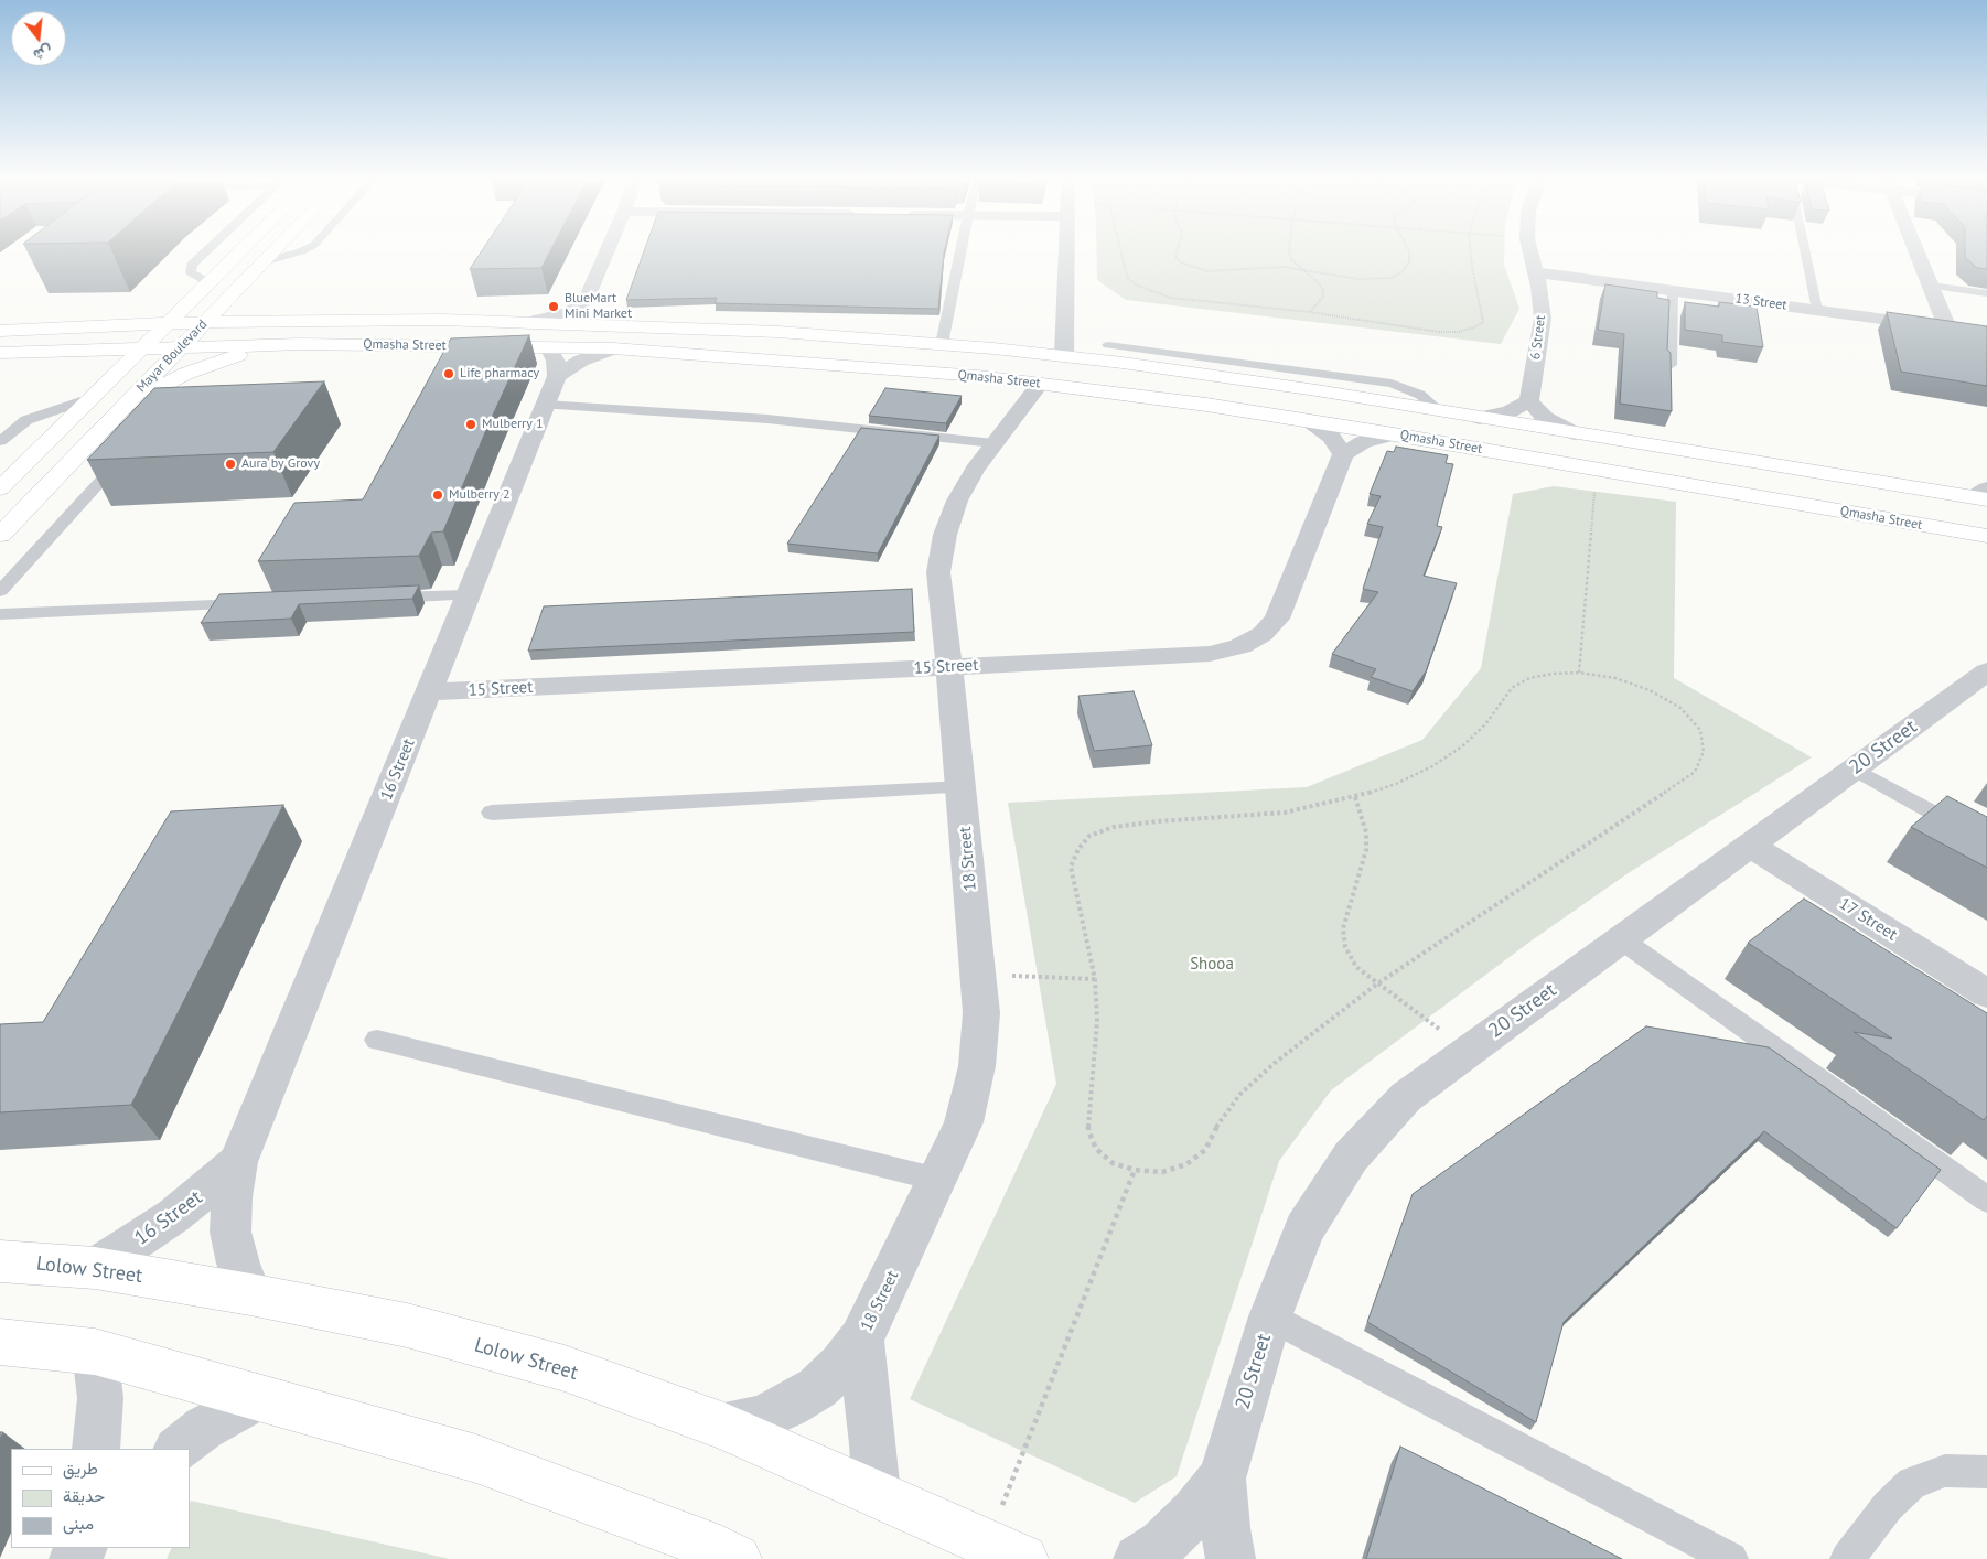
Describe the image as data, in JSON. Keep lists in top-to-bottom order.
{
  "streets": {
    "street": [
      "13 Street",
      "6 Street",
      "Qmasha Street",
      "Mayar Boulevard",
      "15 Street",
      "20 Street",
      "16 Street",
      "18 Street",
      "17 Street",
      "Lolow Street"
    ]
  },
  "crossings": [
    ["13 Street", "6 Street"],
    ["Qmasha Street", "Mayar Boulevard"],
    ["Qmasha Street", "18 Street"],
    ["15 Street", "16 Street"],
    ["15 Street", "18 Street"],
    ["20 Street", "17 Street"],
    ["16 Street", "Lolow Street"],
    ["18 Street", "Lolow Street"]
  ],
  "parks": ["Shooa"],
  "places": [
    "BlueMart Mini Market",
    "Life pharmacy",
    "Mulberry 1",
    "Aura by Grovy",
    "Mulberry 2"
  ],
  "legend": ["طريق", "حديقة", "مبنى"],
  "north": "bottom"
}
